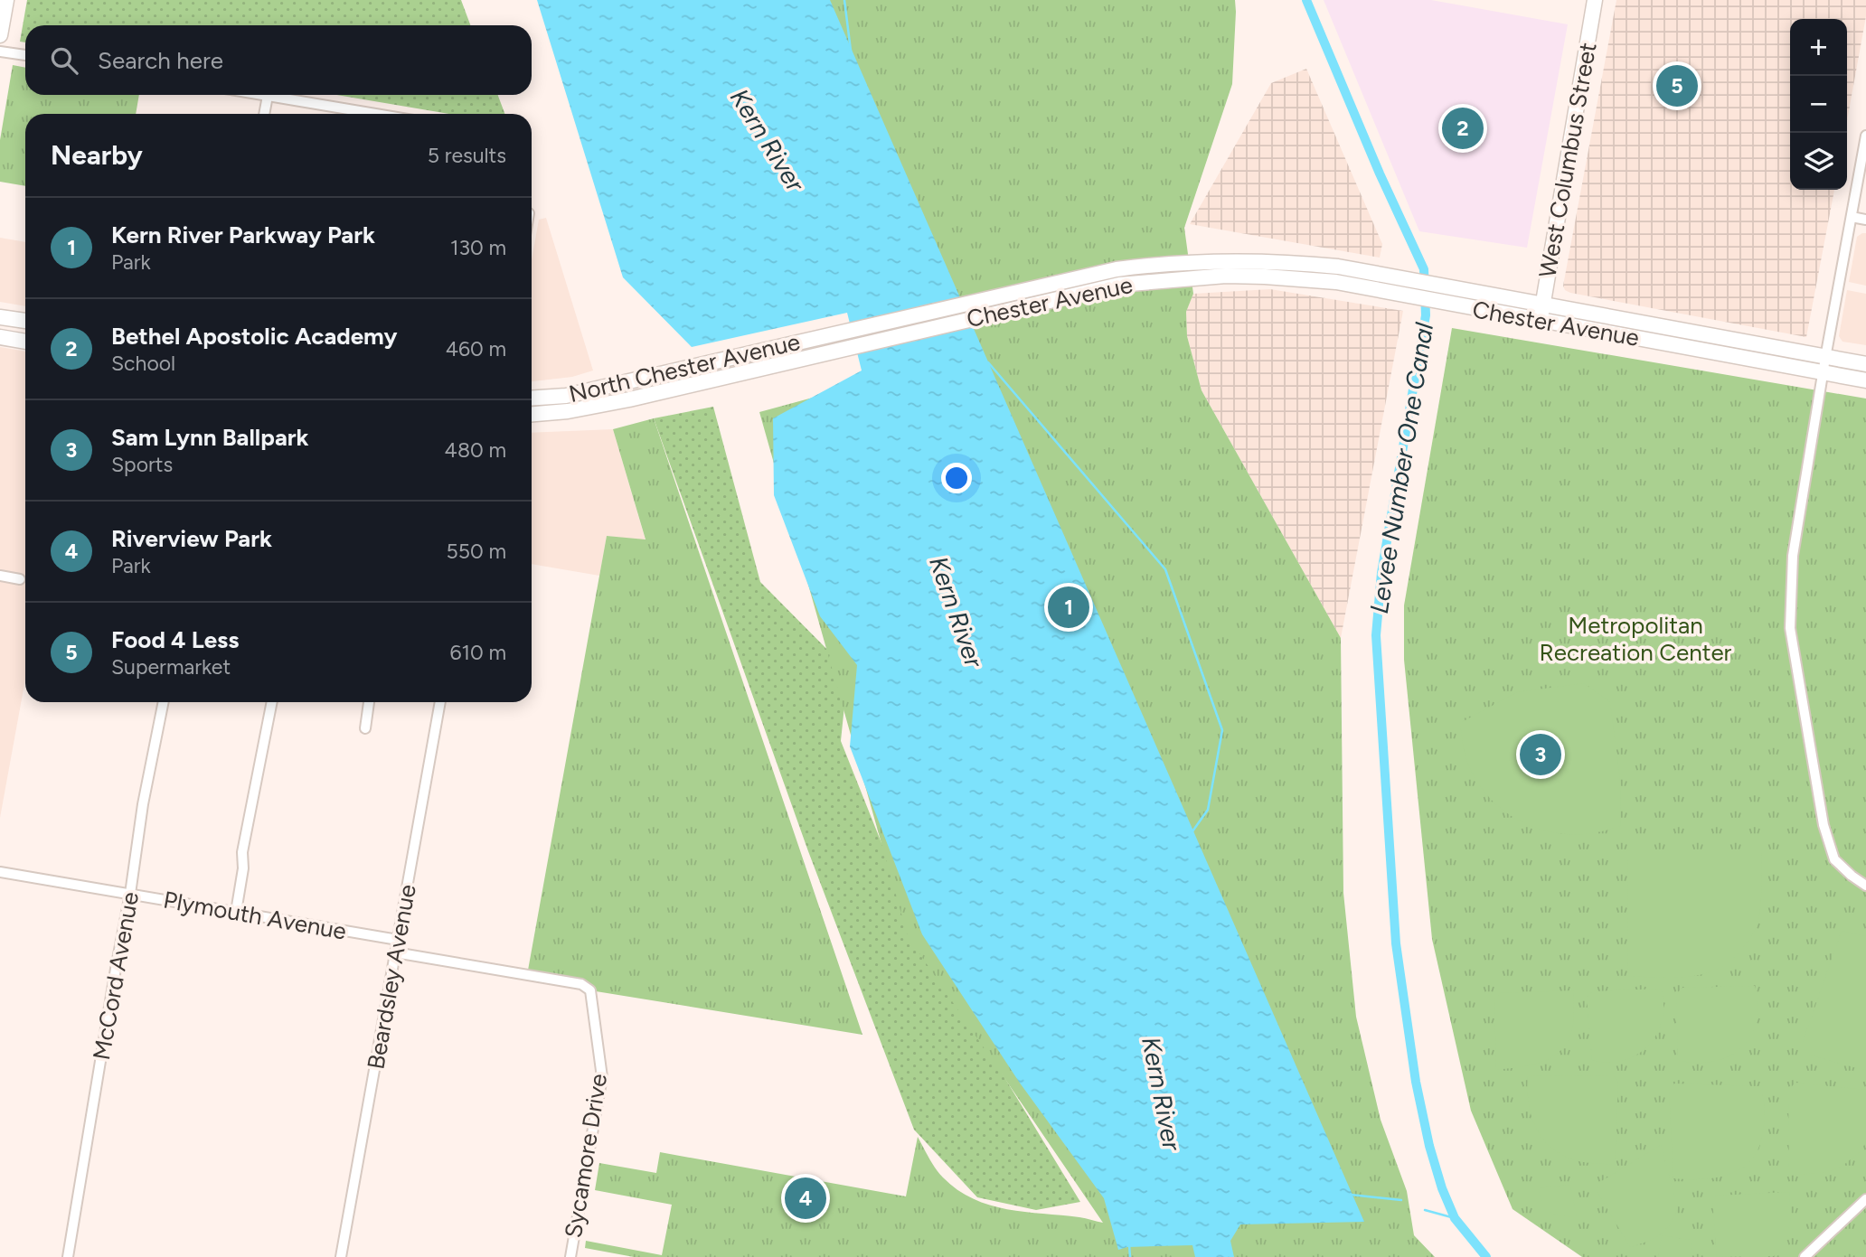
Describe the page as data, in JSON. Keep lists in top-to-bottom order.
{
  "streets": {
    "main road": ["West Columbus Street", "Chester Avenue", "North Chester Avenue"],
    "street": [
      "Plymouth Avenue",
      "McCord Avenue",
      "Beardsley Avenue",
      "Sycamore Drive"
    ]
  },
  "crossings": [
    ["West Columbus Street", "Chester Avenue"],
    ["Chester Avenue", "North Chester Avenue"],
    ["Plymouth Avenue", "McCord Avenue"],
    ["Plymouth Avenue", "Beardsley Avenue"],
    ["Beardsley Avenue", "Sycamore Drive"]
  ],
  "water": ["Kern River", "Levee Number One Canal"],
  "parks": ["Metropolitan Recreation Center"],
  "page": {
    "map_buttons": ["+", "−"],
    "search": "Search here",
    "pins": [
      "5",
      "2",
      "1",
      "3",
      "4"
    ],
    "heading": ["Nearby", "5 results"],
    "list": [
      {
        "mark": "1",
        "name": "Kern River Parkway Park",
        "note": "Park",
        "value": "130 m"
      },
      {
        "mark": "2",
        "name": "Bethel Apostolic Academy",
        "note": "School",
        "value": "460 m"
      },
      {
        "mark": "3",
        "name": "Sam Lynn Ballpark",
        "note": "Sports",
        "value": "480 m"
      },
      {
        "mark": "4",
        "name": "Riverview Park",
        "note": "Park",
        "value": "550 m"
      },
      {
        "mark": "5",
        "name": "Food 4 Less",
        "note": "Supermarket",
        "value": "610 m"
      }
    ]
  }
}
